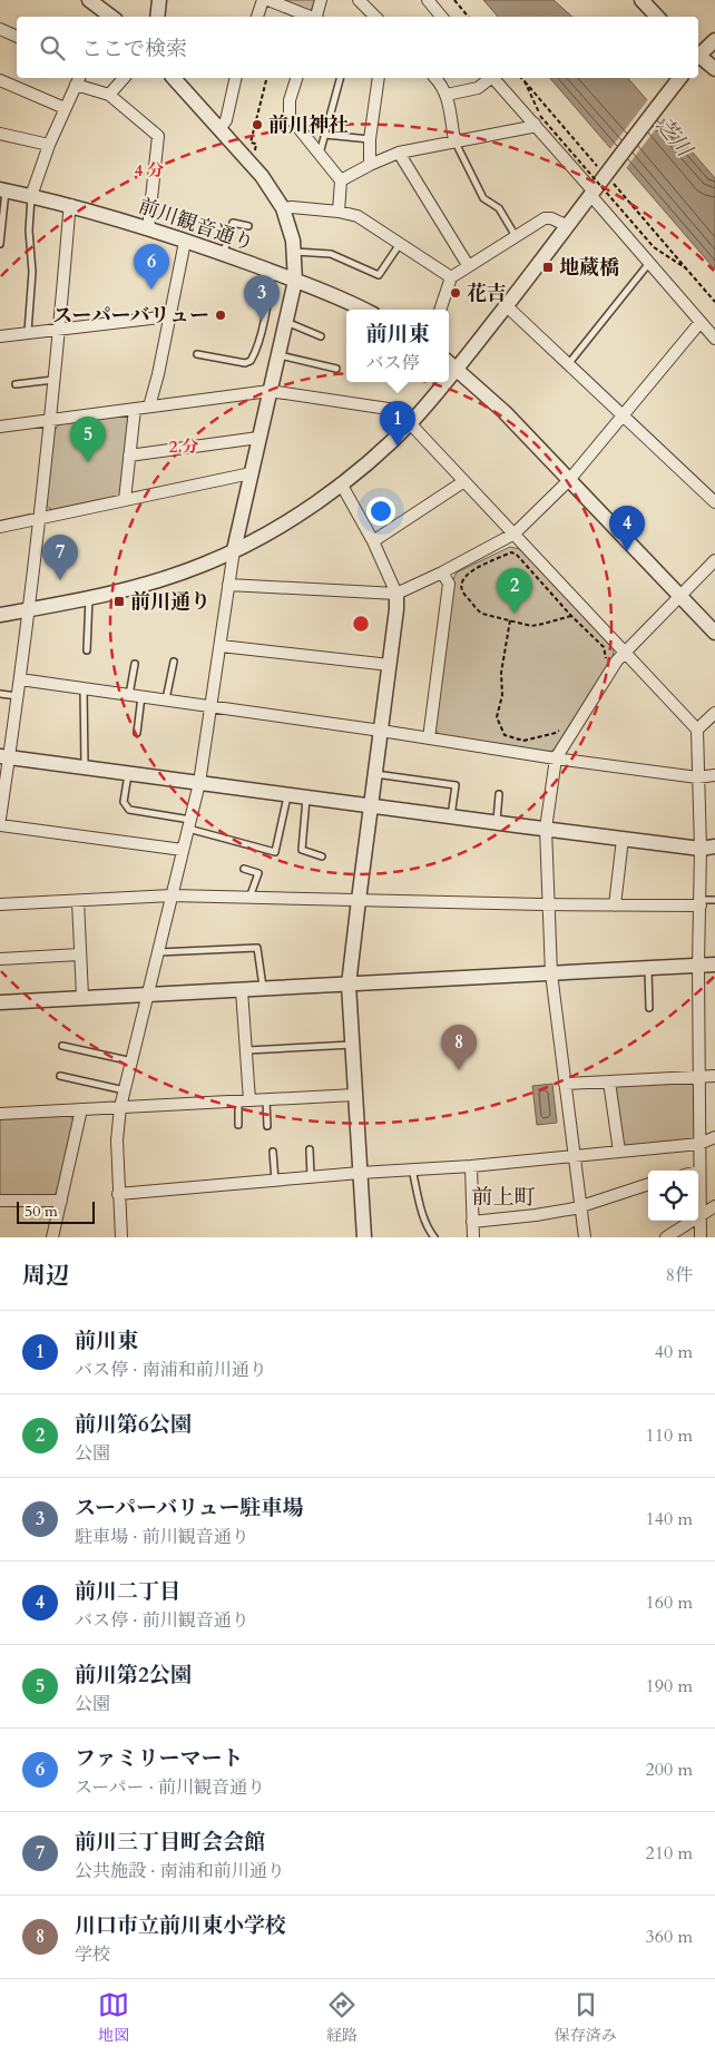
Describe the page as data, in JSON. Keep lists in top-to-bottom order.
{
  "streets": {
    "street": ["前川観音通り"]
  },
  "districts": ["前上町"],
  "water": ["芝川"],
  "places": {
    "other": ["前川神社", "花吉", "スーパーバリュー"],
    "transit": ["地蔵橋", "前川通り"]
  },
  "scale_bar": "50 m",
  "page": {
    "search": "ここで検索",
    "pins": [
      "6",
      "3",
      "1",
      "5",
      "4",
      "7",
      "2",
      "8"
    ],
    "popup": ["前川東", "バス停"],
    "scale": "50 m",
    "heading": ["周辺", "8件"],
    "list": [
      {
        "mark": "1",
        "name": "前川東",
        "note": "バス停 · 南浦和前川通り",
        "value": "40 m"
      },
      {
        "mark": "2",
        "name": "前川第6公園",
        "note": "公園",
        "value": "110 m"
      },
      {
        "mark": "3",
        "name": "スーパーバリュー駐車場",
        "note": "駐車場 · 前川観音通り",
        "value": "140 m"
      },
      {
        "mark": "4",
        "name": "前川二丁目",
        "note": "バス停 · 前川観音通り",
        "value": "160 m"
      },
      {
        "mark": "5",
        "name": "前川第2公園",
        "note": "公園",
        "value": "190 m"
      },
      {
        "mark": "6",
        "name": "ファミリーマート",
        "note": "スーパー · 前川観音通り",
        "value": "200 m"
      },
      {
        "mark": "7",
        "name": "前川三丁目町会会館",
        "note": "公共施設 · 南浦和前川通り",
        "value": "210 m"
      },
      {
        "mark": "8",
        "name": "川口市立前川東小学校",
        "note": "学校",
        "value": "360 m"
      }
    ],
    "nav": ["地図", "経路", "保存済み"]
  },
  "rings": ["4 分", "2 分"]
}
